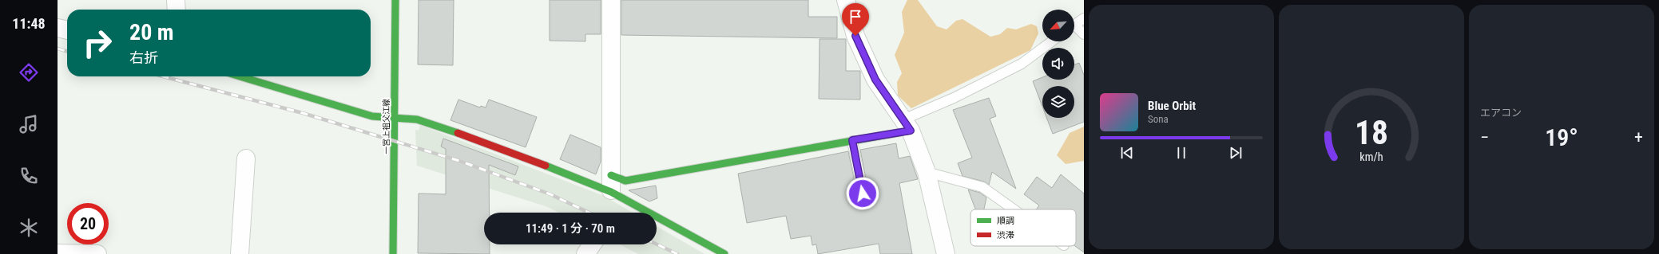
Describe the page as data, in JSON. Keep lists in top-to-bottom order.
{
  "streets": {
    "street": ["一宮上祖父江線"]
  },
  "legend": ["順調", "渋滞"],
  "north": "bottom left",
  "page": {
    "tabs": "11:48",
    "tile": "エアコン",
    "turn": ["20 m", "右折"],
    "song": ["Blue Orbit", "Sona"],
    "heat": ["−", "19°", "+"],
    "limit": "20",
    "trip": "11:49 · 1 分 · 70 m",
    "gauge": ["18", "km/h"]
  }
}
